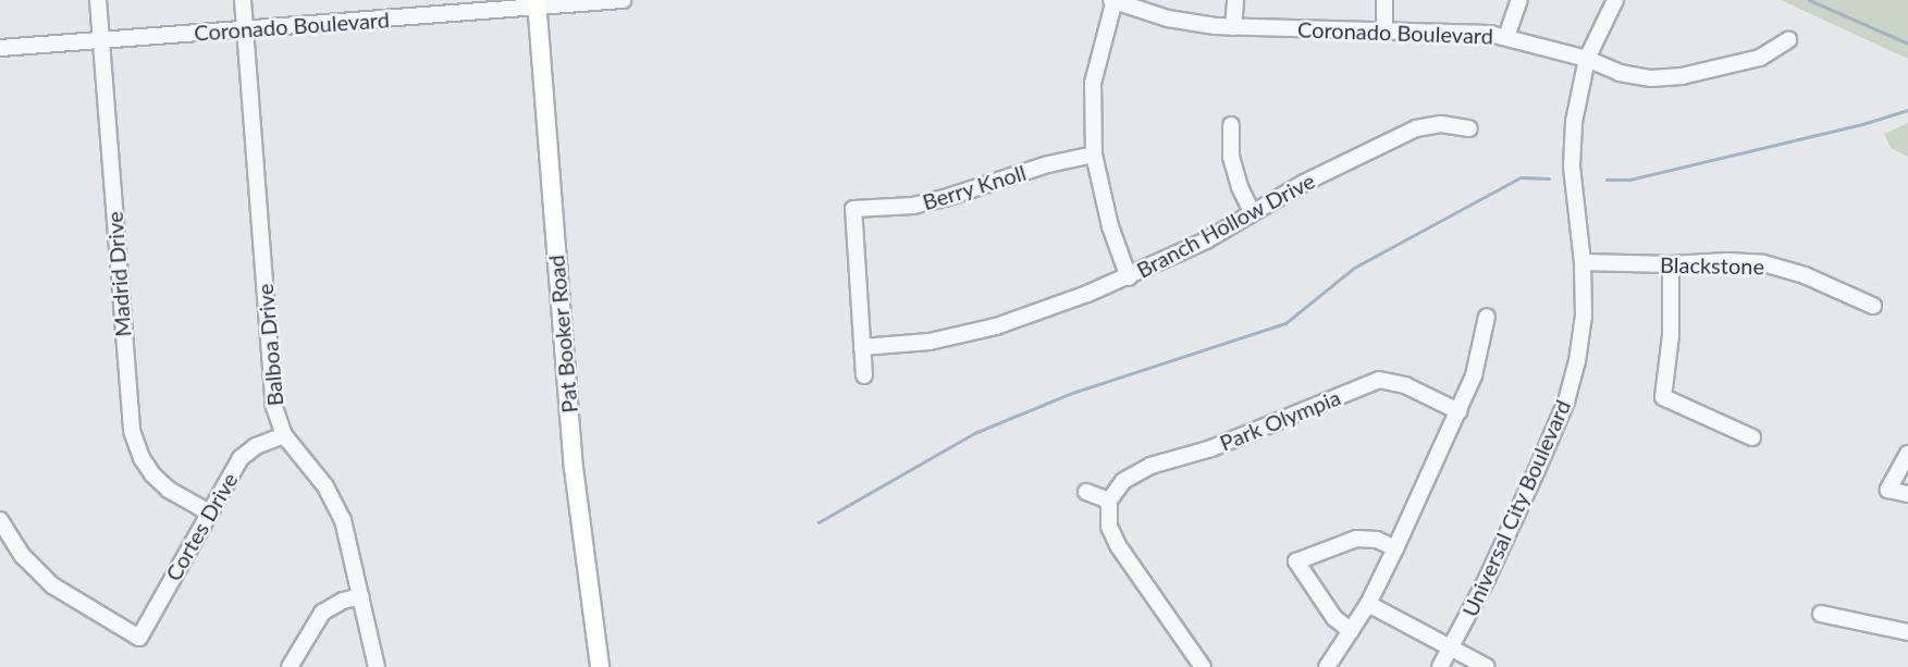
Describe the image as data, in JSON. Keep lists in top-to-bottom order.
{
  "streets": {
    "main road": ["Pat Booker Road"],
    "street": [
      "Coronado Boulevard",
      "Berry Knoll",
      "Branch Hollow Drive",
      "Blackstone",
      "Madrid Drive",
      "Balboa Drive",
      "Park Olympia",
      "Universal City Boulevard",
      "Cortes Drive"
    ]
  },
  "crossings": [
    ["Coronado Boulevard", "Madrid Drive"],
    ["Coronado Boulevard", "Pat Booker Road"],
    ["Coronado Boulevard", "Balboa Drive"],
    ["Coronado Boulevard", "Universal City Boulevard"],
    ["Berry Knoll", "Branch Hollow Drive"],
    ["Blackstone", "Universal City Boulevard"],
    ["Madrid Drive", "Cortes Drive"],
    ["Balboa Drive", "Cortes Drive"]
  ]
}
